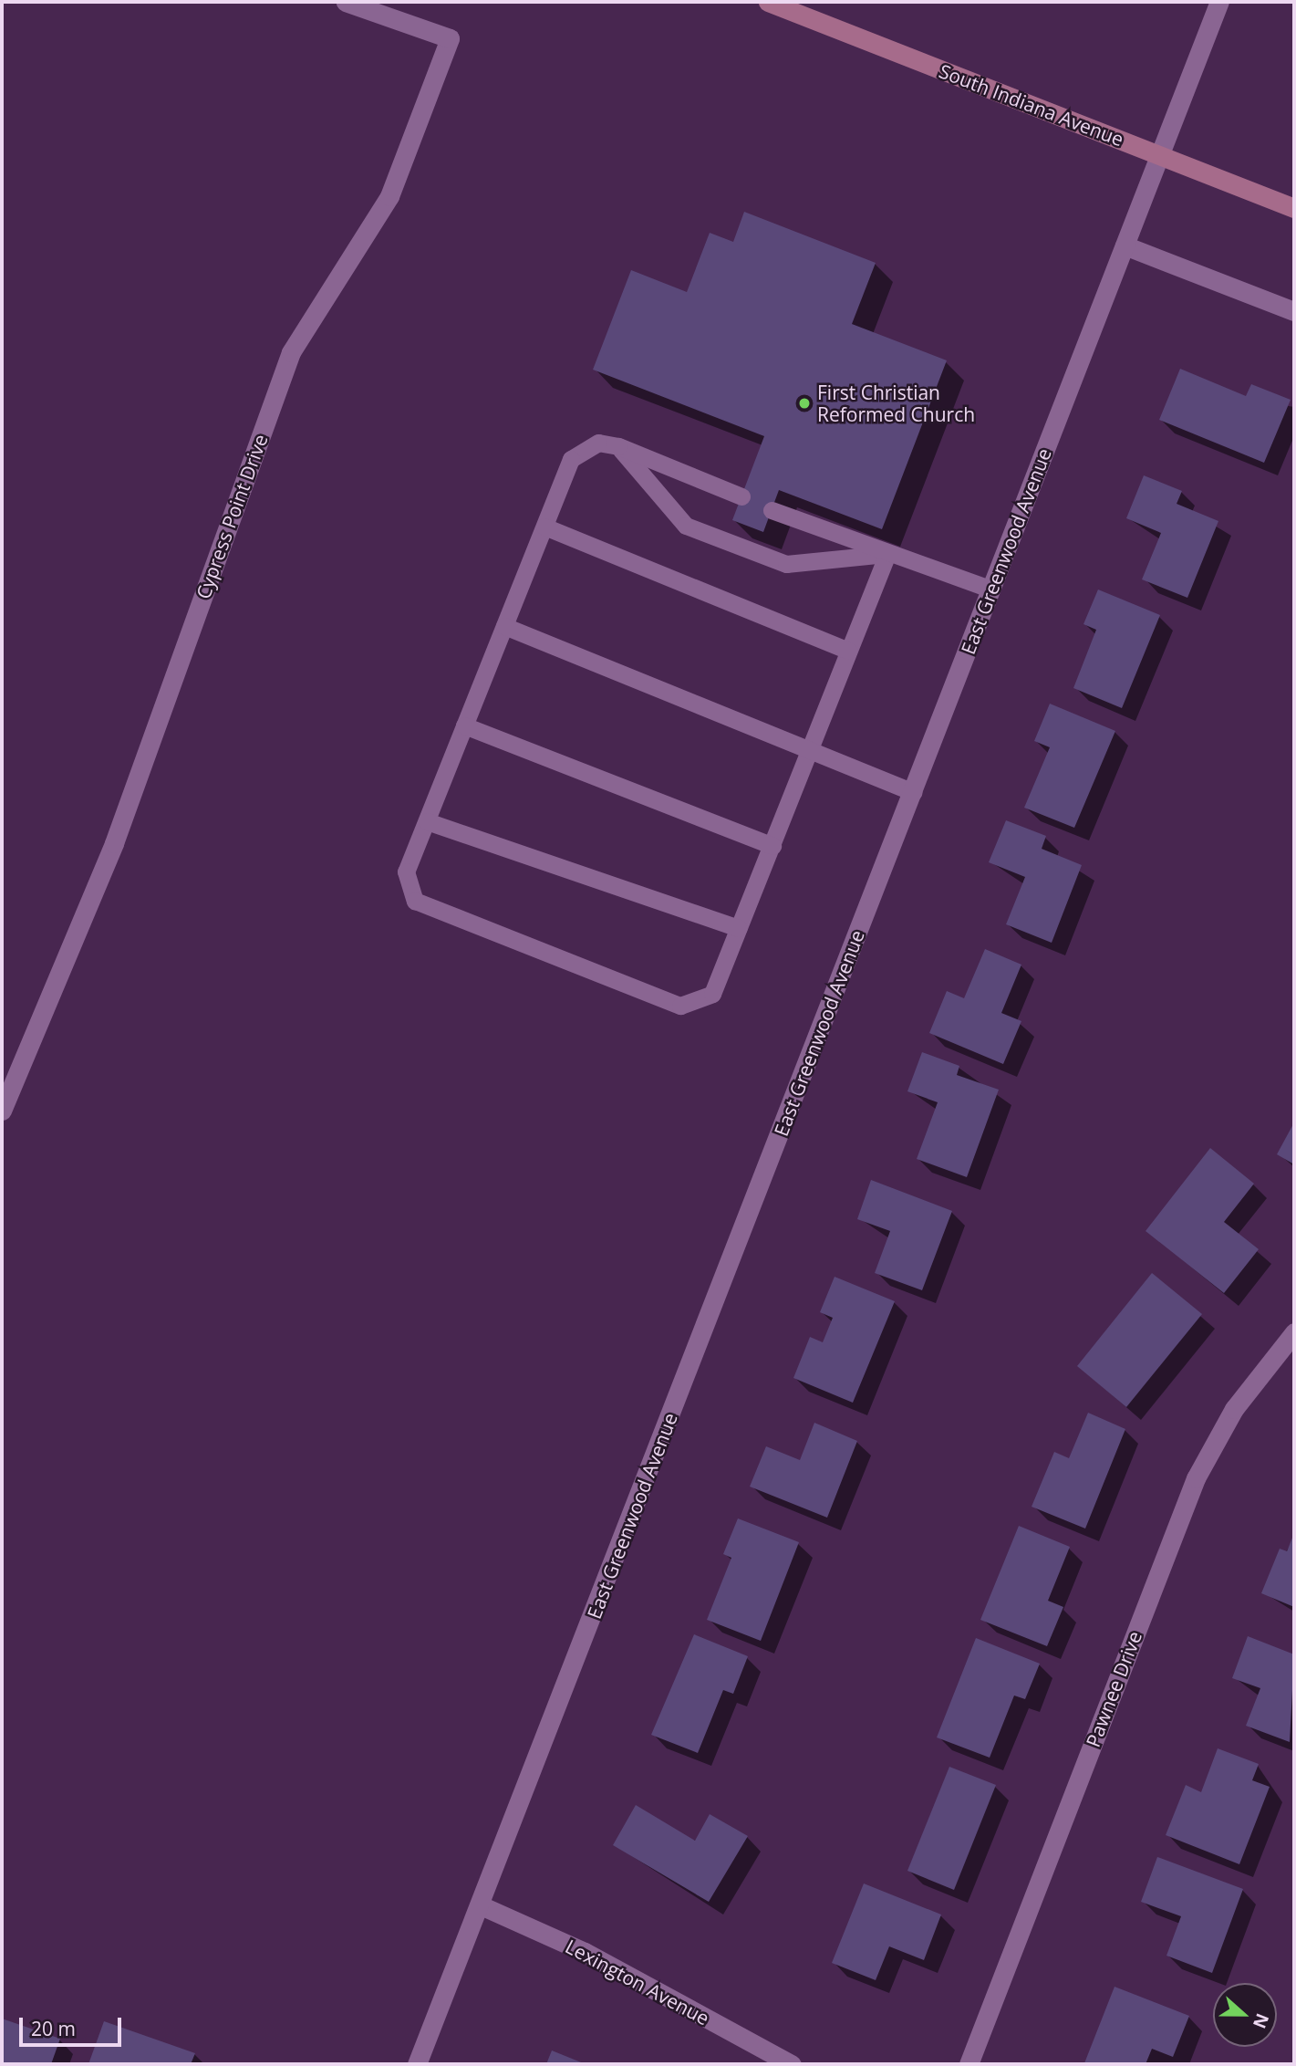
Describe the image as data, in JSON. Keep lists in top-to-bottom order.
{
  "streets": {
    "main road": ["South Indiana Avenue"],
    "street": [
      "Cypress Point Drive",
      "East Greenwood Avenue",
      "Pawnee Drive",
      "Lexington Avenue"
    ]
  },
  "crossings": [
    ["South Indiana Avenue", "East Greenwood Avenue"],
    ["East Greenwood Avenue", "Lexington Avenue"]
  ],
  "places": ["First Christian Reformed Church"],
  "scale_bar": "20 m",
  "north": "right"
}
